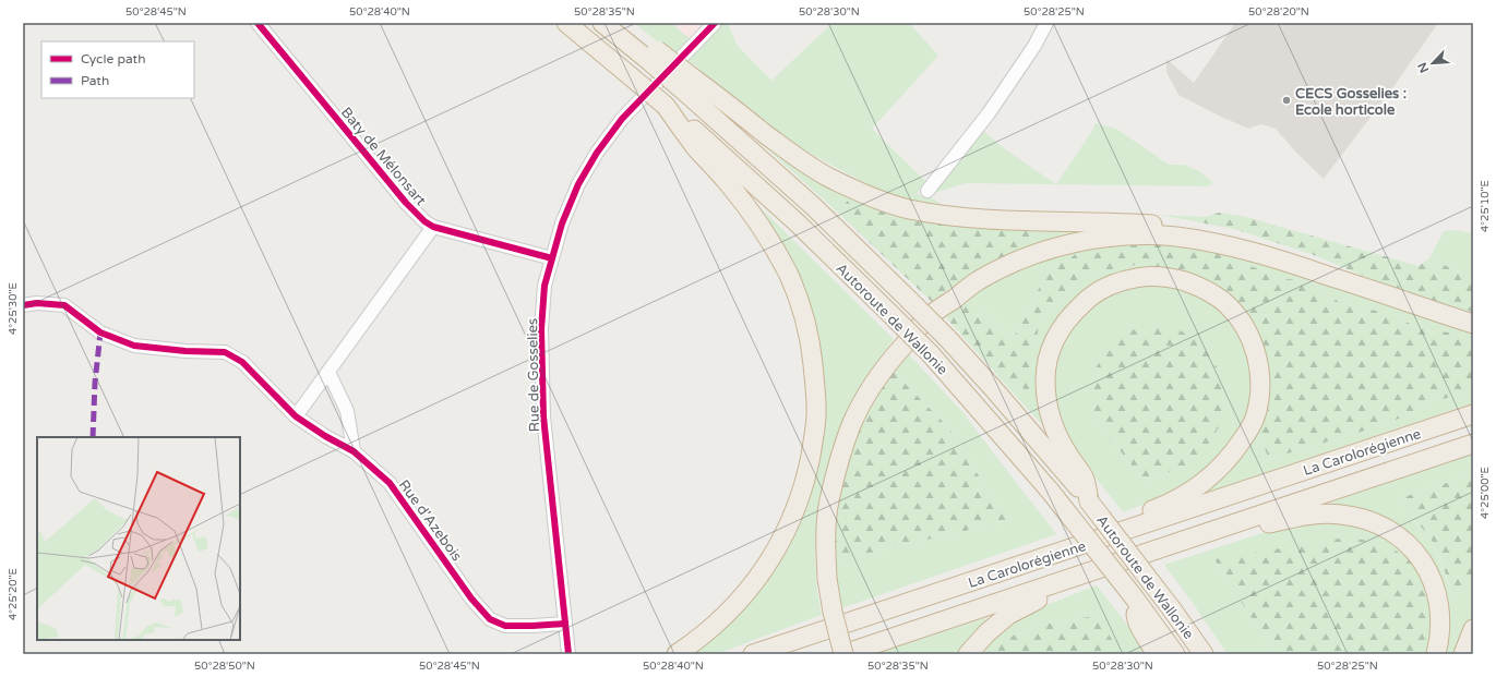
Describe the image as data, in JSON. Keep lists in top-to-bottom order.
{
  "streets": {
    "highway": ["Autoroute de Wallonie", "La Carolorégienne"],
    "street": ["Baty de Mélonsart", "Rue de Gosselies", "Rue d'Azebois"]
  },
  "crossings": [
    ["Baty de Mélonsart", "Rue de Gosselies"],
    ["Rue de Gosselies", "Rue d'Azebois"]
  ],
  "places": ["CECS Gosselies : Ecole horticole"],
  "legend": ["Cycle path", "Path"],
  "north": "bottom left",
  "coordinates": [
    "50°28'45\"N",
    "50°28'40\"N",
    "50°28'35\"N",
    "50°28'30\"N",
    "50°28'25\"N",
    "50°28'20\"N",
    "4°25'10\"E",
    "4°25'30\"E",
    "4°25'00\"E",
    "4°25'20\"E",
    "50°28'50\"N"
  ]
}
